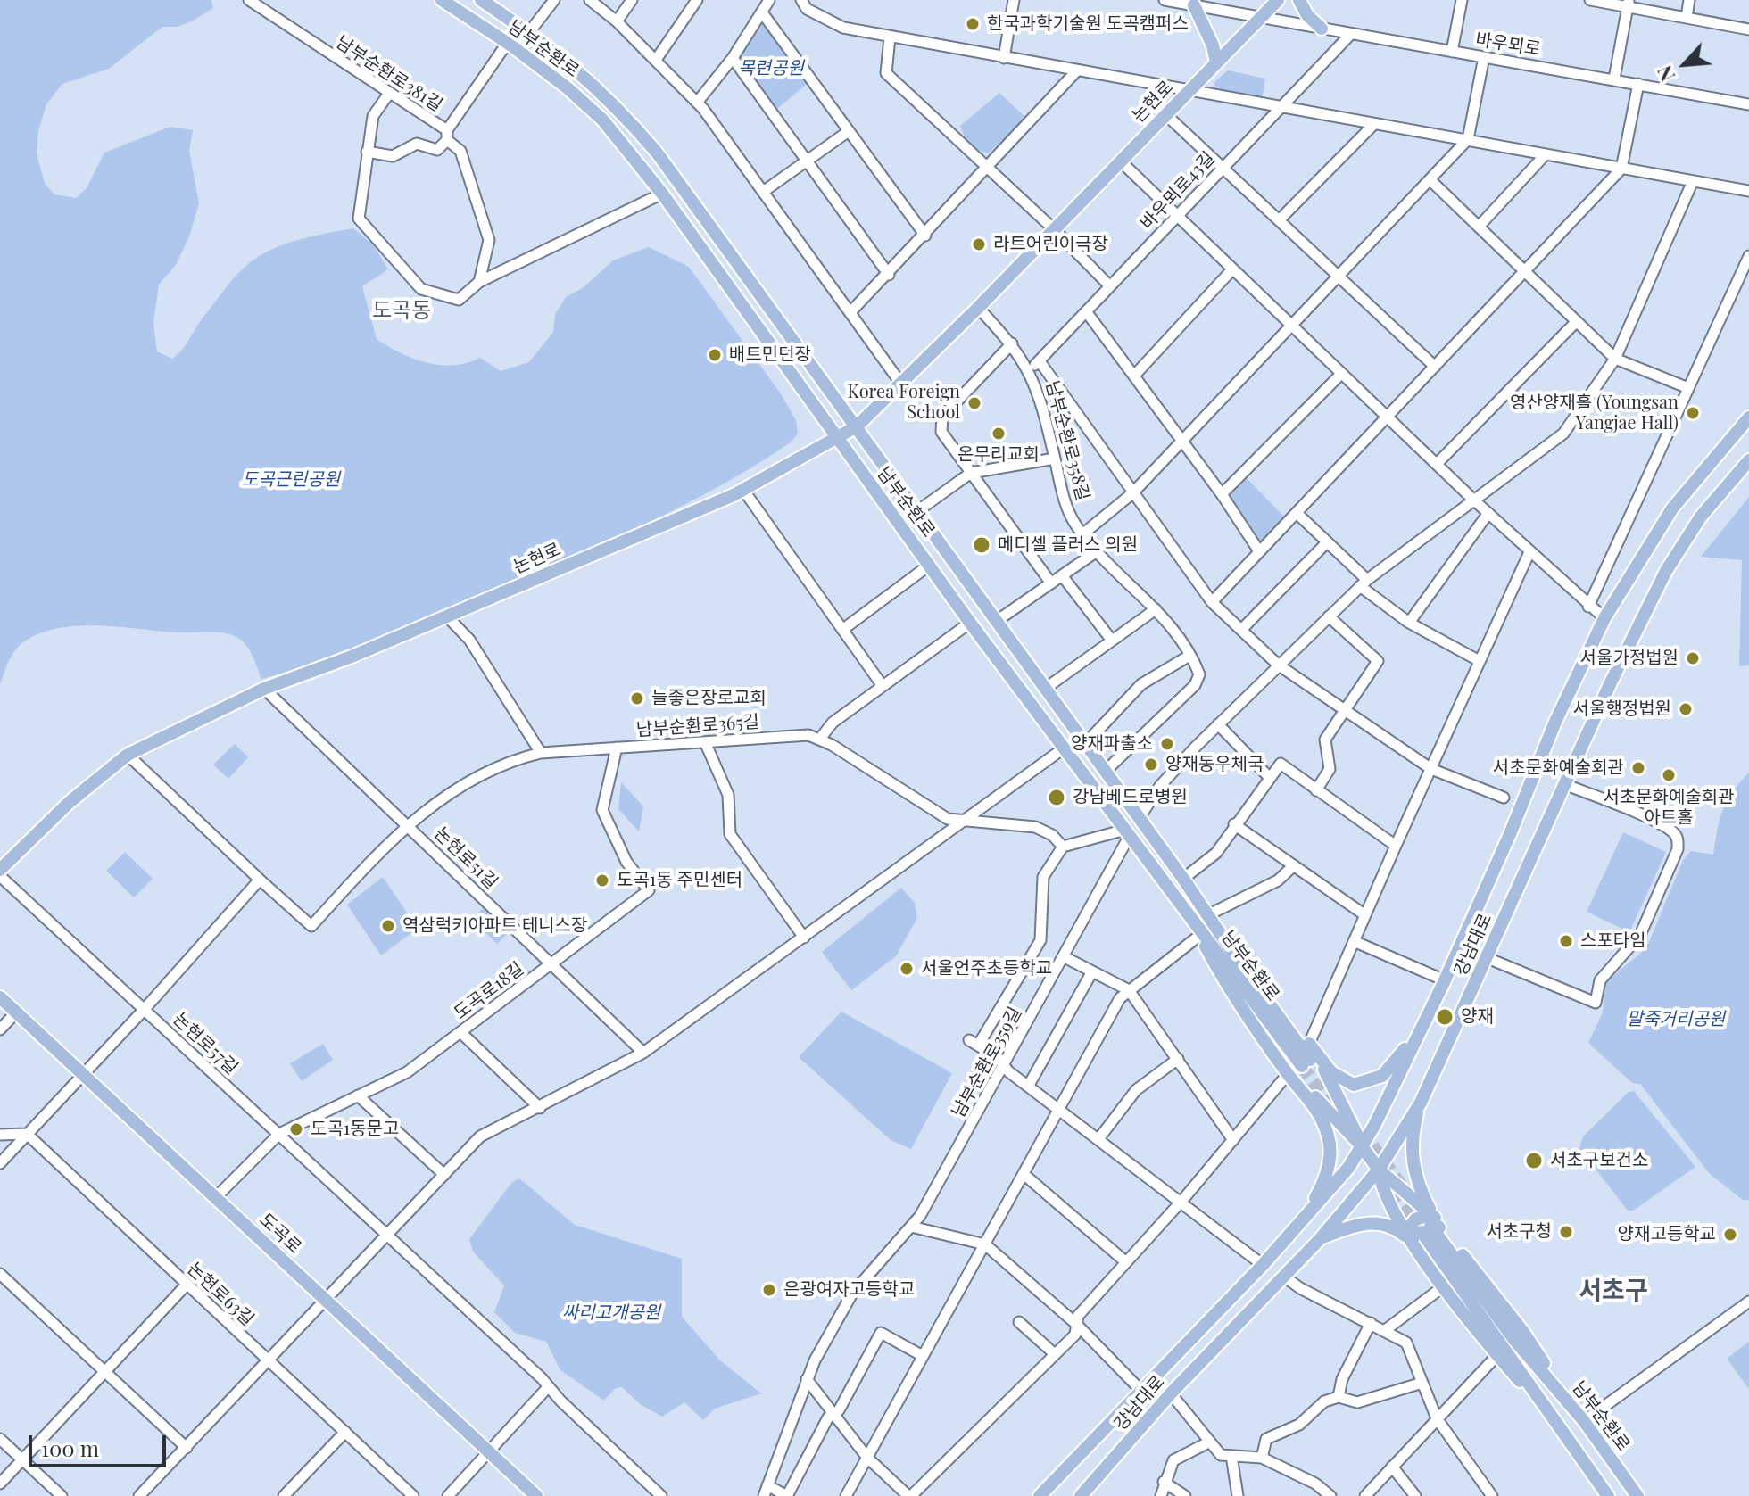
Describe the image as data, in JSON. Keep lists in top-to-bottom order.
{
  "streets": {
    "main road": [
      "남부순환로",
      "논현로",
      "강남대로",
      "도곡로"
    ],
    "street": [
      "바우뫼로",
      "남부순환로381길",
      "바우뫼로43길",
      "남부순환로358길",
      "남부순환로365길",
      "논현로51길",
      "도곡로18길",
      "논현로57길",
      "남부순환로359길",
      "논현로63길"
    ]
  },
  "crossings": [
    ["바우뫼로", "논현로"],
    ["바우뫼로", "바우뫼로43길"],
    ["남부순환로", "논현로"],
    ["남부순환로", "남부순환로358길"],
    ["남부순환로", "남부순환로359길"],
    ["논현로", "남부순환로358길"],
    ["논현로", "논현로51길"],
    ["바우뫼로43길", "남부순환로358길"],
    ["남부순환로365길", "논현로51길"],
    ["남부순환로365길", "도곡로18길"],
    ["논현로51길", "도곡로18길"],
    ["도곡로18길", "논현로57길"],
    ["도곡로18길", "도곡로"]
  ],
  "districts": ["도곡동", "서초구"],
  "parks": [
    "목련공원",
    "도곡근린공원",
    "말죽거리공원",
    "싸리고개공원"
  ],
  "places": [
    "한국과학기술원 도곡캠퍼스",
    "라트어린이극장",
    "배트민턴장",
    "Korea Foreign School",
    "영산양재홀 (Youngsan Yangjae Hall)",
    "온무리교회",
    "메디셀 플러스 의원",
    "서울가정법원",
    "늘좋은장로교회",
    "서울행정법원",
    "양재파출소",
    "양재동우체국",
    "서초문화예술회관",
    "서초문화예술회관 아트홀",
    "강남베드로병원",
    "도곡1동 주민센터",
    "역삼럭키아파트 테니스장",
    "스포타임",
    "서울언주초등학교",
    "양재",
    "도곡1동문고",
    "서초구보건소",
    "서초구청",
    "양재고등학교",
    "은광여자고등학교"
  ],
  "scale_bar": "100 m",
  "north": "bottom left"
}
